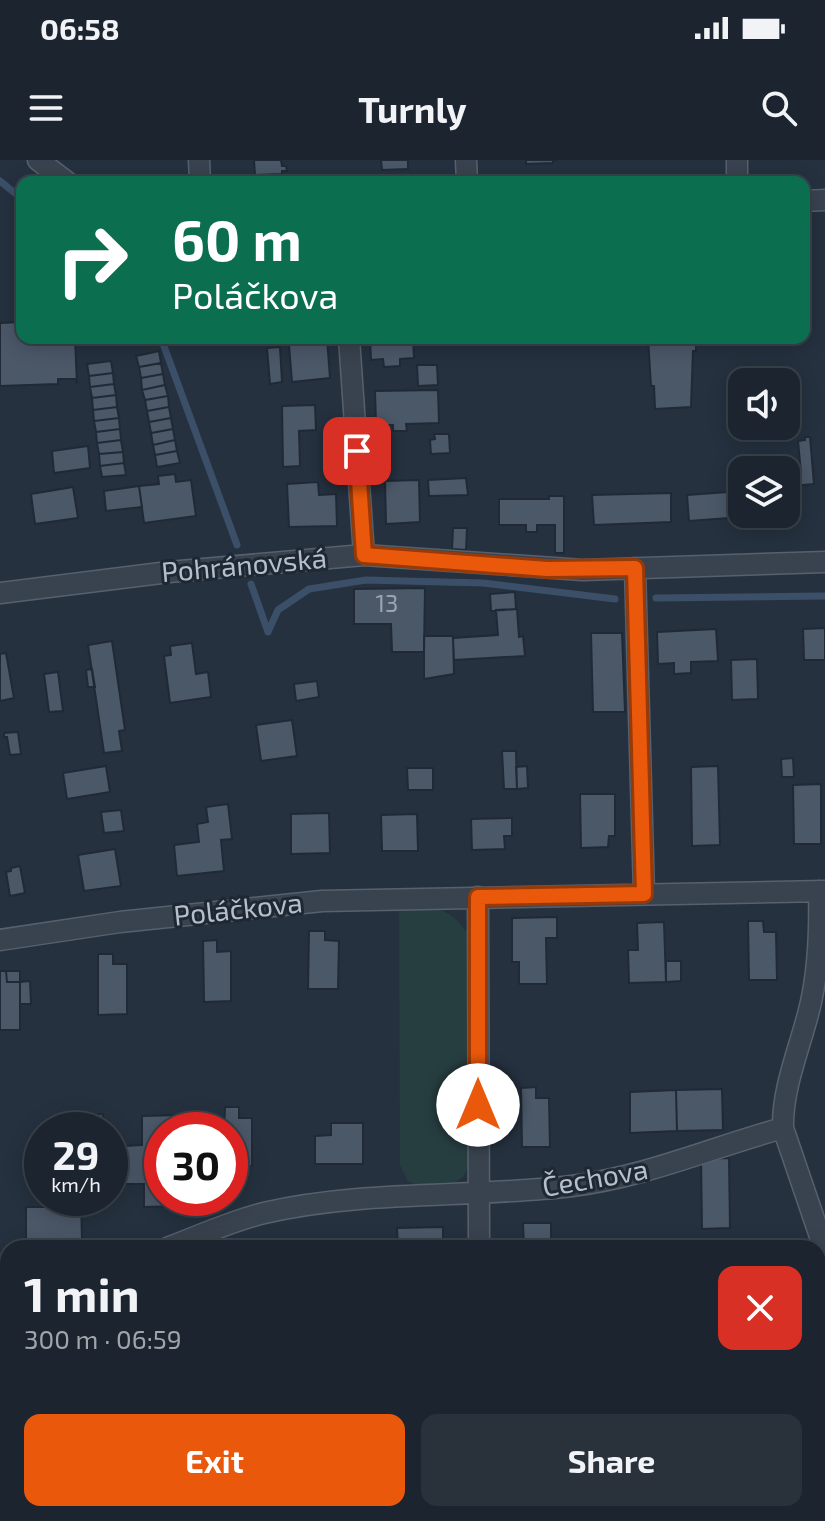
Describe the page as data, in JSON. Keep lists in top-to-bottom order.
{
  "streets": {
    "street": ["Pohránovská", "Poláčkova", "Čechova"]
  },
  "house_numbers": ["13"],
  "page": {
    "status": "06:58",
    "header": "Turnly",
    "turn": ["60 m", "Poláčkova"],
    "speed": "29 km/h",
    "limit": "30",
    "heading": ["1 min", "300 m · 06:59"],
    "buttons": ["Exit", "Share"]
  }
}
